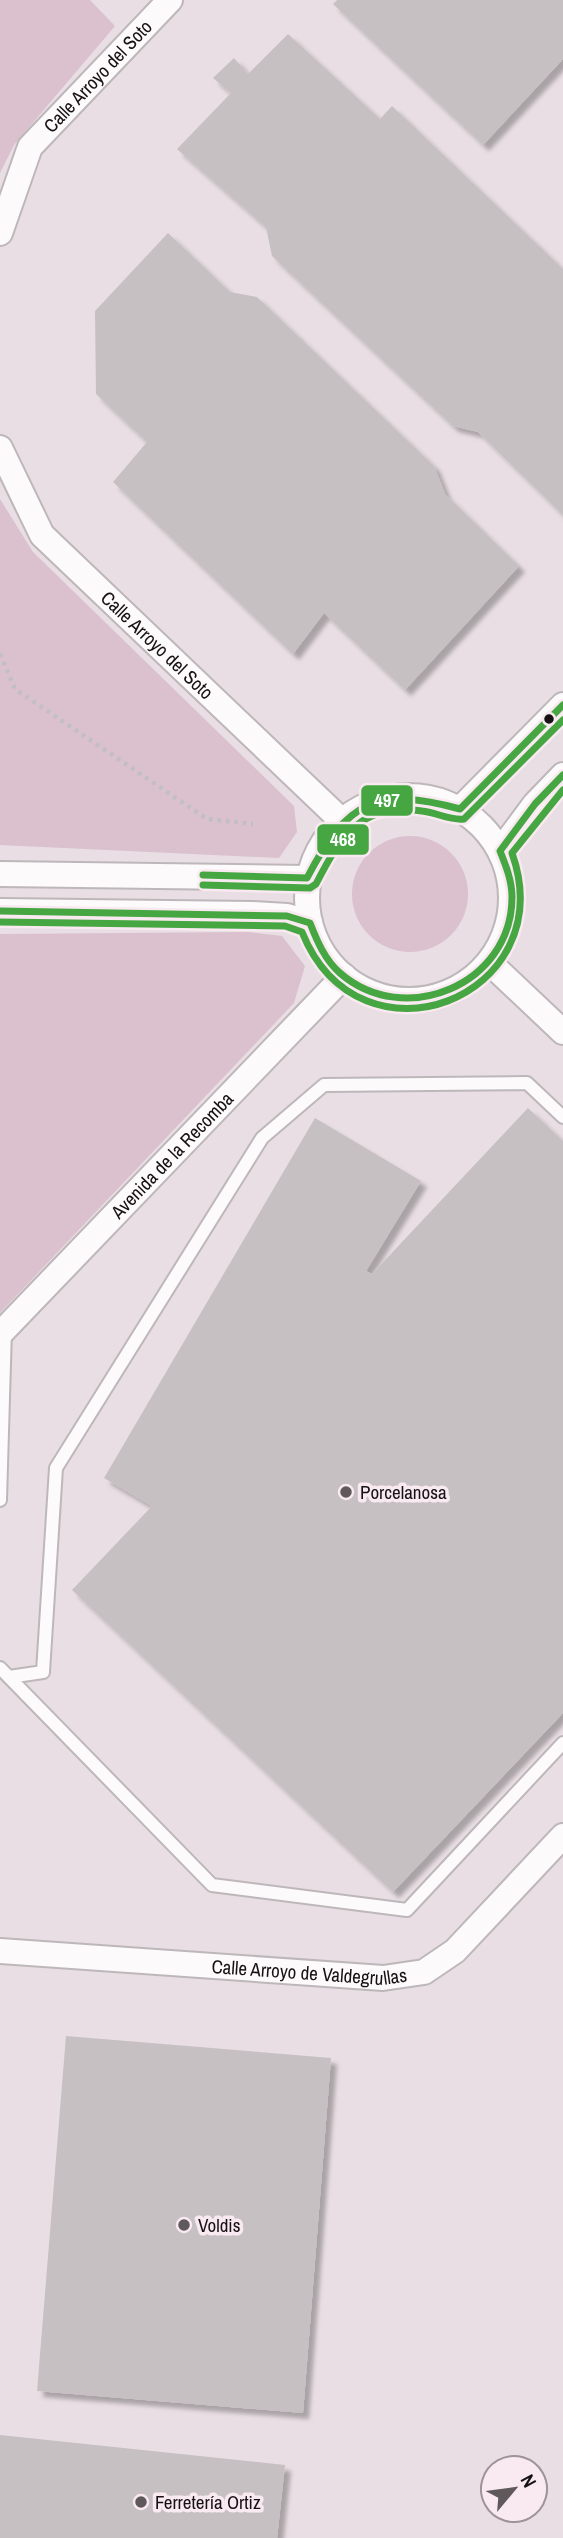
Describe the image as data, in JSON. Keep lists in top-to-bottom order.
{
  "streets": {
    "street": ["Calle Arroyo del Soto", "Avenida de la Recomba", "Calle Arroyo de Valdegrullas"]
  },
  "crossings": [
    ["Calle Arroyo del Soto", "Avenida de la Recomba"]
  ],
  "places": ["Porcelanosa", "Voldis", "Ferretería Ortiz"],
  "lines": ["transit line 497", "transit line 468"],
  "north": "top right"
}
